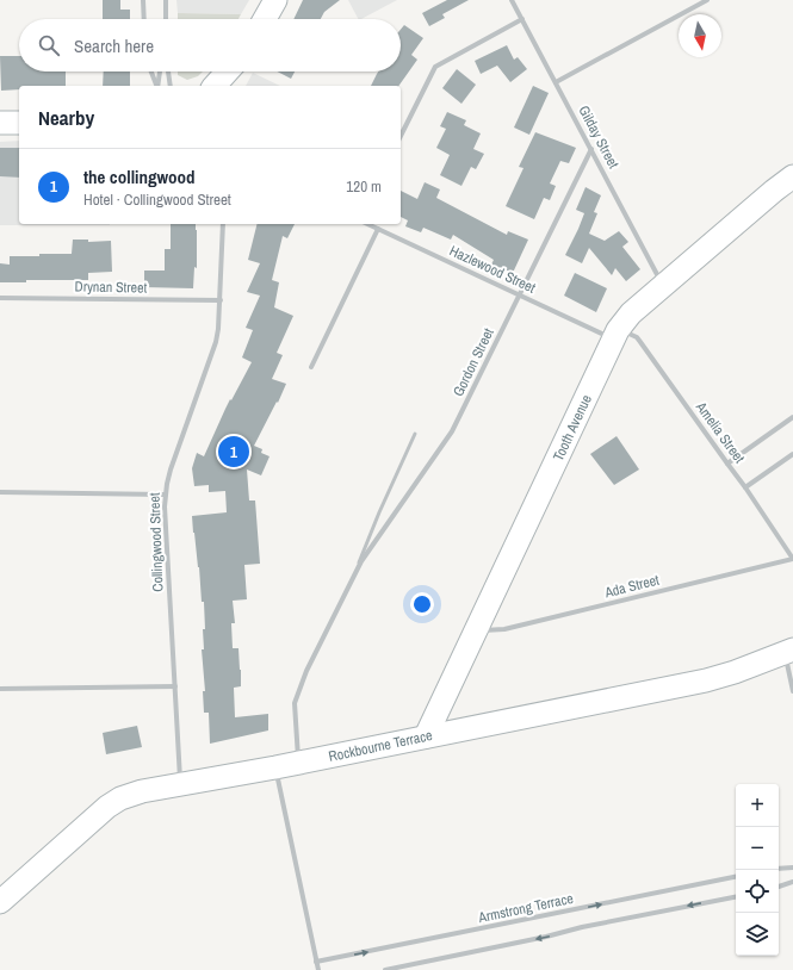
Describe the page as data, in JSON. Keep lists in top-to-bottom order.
{
  "streets": {
    "street": [
      "Gilday Street",
      "Hazlewood Street",
      "Drynan Street",
      "Gordon Street",
      "Tooth Avenue",
      "Amelia Street",
      "Collingwood Street",
      "Ada Street",
      "Rockbourne Terrace",
      "Armstrong Terrace"
    ]
  },
  "crossings": [
    ["Gilday Street", "Gordon Street"],
    ["Gilday Street", "Tooth Avenue"],
    ["Hazlewood Street", "Gordon Street"],
    ["Hazlewood Street", "Tooth Avenue"],
    ["Hazlewood Street", "Amelia Street"],
    ["Drynan Street", "Collingwood Street"],
    ["Gordon Street", "Rockbourne Terrace"],
    ["Tooth Avenue", "Amelia Street"],
    ["Tooth Avenue", "Ada Street"],
    ["Tooth Avenue", "Rockbourne Terrace"],
    ["Amelia Street", "Ada Street"],
    ["Collingwood Street", "Rockbourne Terrace"]
  ],
  "north": "bottom",
  "page": {
    "search": "Search here",
    "heading": "Nearby",
    "list": [
      {
        "mark": "1",
        "name": "the collingwood",
        "note": "Hotel · Collingwood Street",
        "value": "120 m"
      }
    ],
    "pins": "1",
    "map_buttons": ["+", "−"]
  }
}
